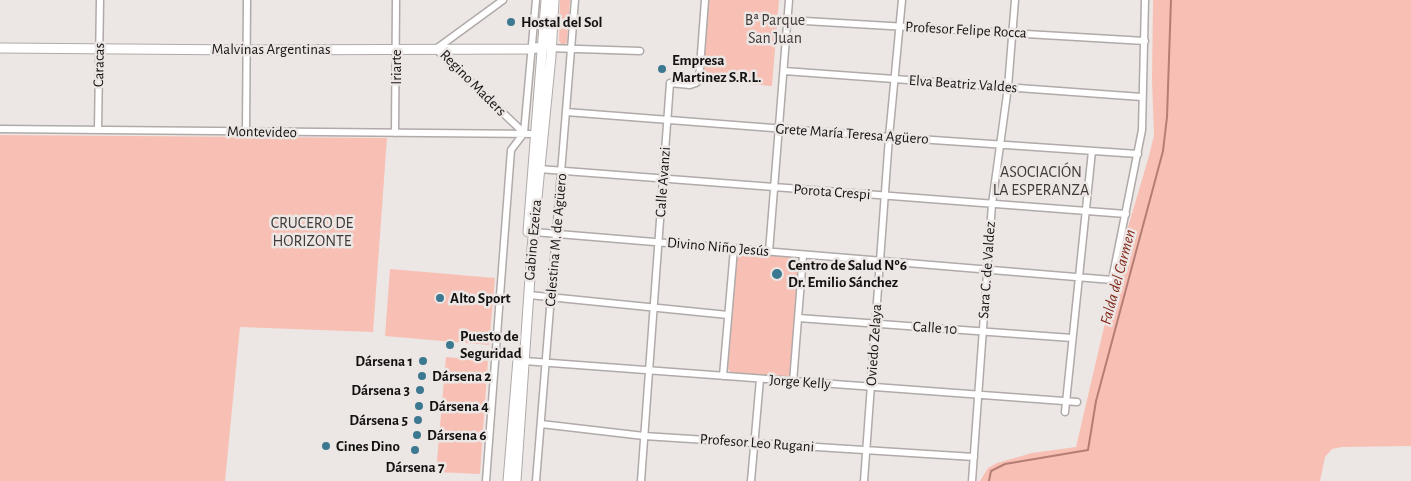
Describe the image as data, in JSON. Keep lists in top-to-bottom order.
{
  "streets": {
    "main road": ["Malvinas Argentinas", "Gabino Ezeiza"],
    "street": [
      "Profesor Felipe Rocca",
      "Caracas",
      "Iriarte",
      "Regino Maders",
      "Elva Beatriz Valdes",
      "Montevideo",
      "Grete María Teresa Agüero",
      "Calle Avanzi",
      "Porota Crespi",
      "Celestina M. de Agüero",
      "Divino Niño Jesús",
      "Sara C. de Valdez",
      "Calle 10",
      "Oviedo Zelaya",
      "Jorge Kelly",
      "Profesor Leo Rugani"
    ]
  },
  "crossings": [
    ["Profesor Felipe Rocca", "Sara C. de Valdez"],
    ["Profesor Felipe Rocca", "Oviedo Zelaya"],
    ["Malvinas Argentinas", "Caracas"],
    ["Malvinas Argentinas", "Iriarte"],
    ["Malvinas Argentinas", "Regino Maders"],
    ["Malvinas Argentinas", "Gabino Ezeiza"],
    ["Caracas", "Montevideo"],
    ["Iriarte", "Montevideo"],
    ["Regino Maders", "Montevideo"],
    ["Elva Beatriz Valdes", "Sara C. de Valdez"],
    ["Elva Beatriz Valdes", "Oviedo Zelaya"],
    ["Montevideo", "Gabino Ezeiza"],
    ["Grete María Teresa Agüero", "Calle Avanzi"],
    ["Grete María Teresa Agüero", "Celestina M. de Agüero"],
    ["Grete María Teresa Agüero", "Sara C. de Valdez"],
    ["Grete María Teresa Agüero", "Oviedo Zelaya"],
    ["Calle Avanzi", "Porota Crespi"],
    ["Calle Avanzi", "Divino Niño Jesús"],
    ["Calle Avanzi", "Jorge Kelly"],
    ["Calle Avanzi", "Profesor Leo Rugani"],
    ["Porota Crespi", "Gabino Ezeiza"],
    ["Porota Crespi", "Celestina M. de Agüero"],
    ["Porota Crespi", "Divino Niño Jesús"],
    ["Porota Crespi", "Sara C. de Valdez"],
    ["Porota Crespi", "Oviedo Zelaya"],
    ["Gabino Ezeiza", "Divino Niño Jesús"],
    ["Gabino Ezeiza", "Jorge Kelly"],
    ["Celestina M. de Agüero", "Divino Niño Jesús"],
    ["Celestina M. de Agüero", "Jorge Kelly"],
    ["Celestina M. de Agüero", "Profesor Leo Rugani"],
    ["Divino Niño Jesús", "Sara C. de Valdez"],
    ["Divino Niño Jesús", "Oviedo Zelaya"],
    ["Sara C. de Valdez", "Calle 10"],
    ["Sara C. de Valdez", "Jorge Kelly"],
    ["Sara C. de Valdez", "Profesor Leo Rugani"],
    ["Calle 10", "Oviedo Zelaya"],
    ["Oviedo Zelaya", "Jorge Kelly"],
    ["Oviedo Zelaya", "Profesor Leo Rugani"]
  ],
  "districts": ["Bª Parque San Juan", "ASOCIACIÓN LA ESPERANZA", "CRUCERO DE HORIZONTE"],
  "water": ["Falda del Carmen"],
  "places": [
    "Hostal del Sol",
    "Empresa Martinez S.R.L.",
    "Centro de Salud Nº6 Dr. Emilio Sánchez",
    "Alto Sport",
    "Puesto de Seguridad",
    "Dársena 1",
    "Dársena 2",
    "Dársena 3",
    "Dársena 4",
    "Dársena 5",
    "Dársena 6",
    "Cines Dino",
    "Dársena 7"
  ]
}
